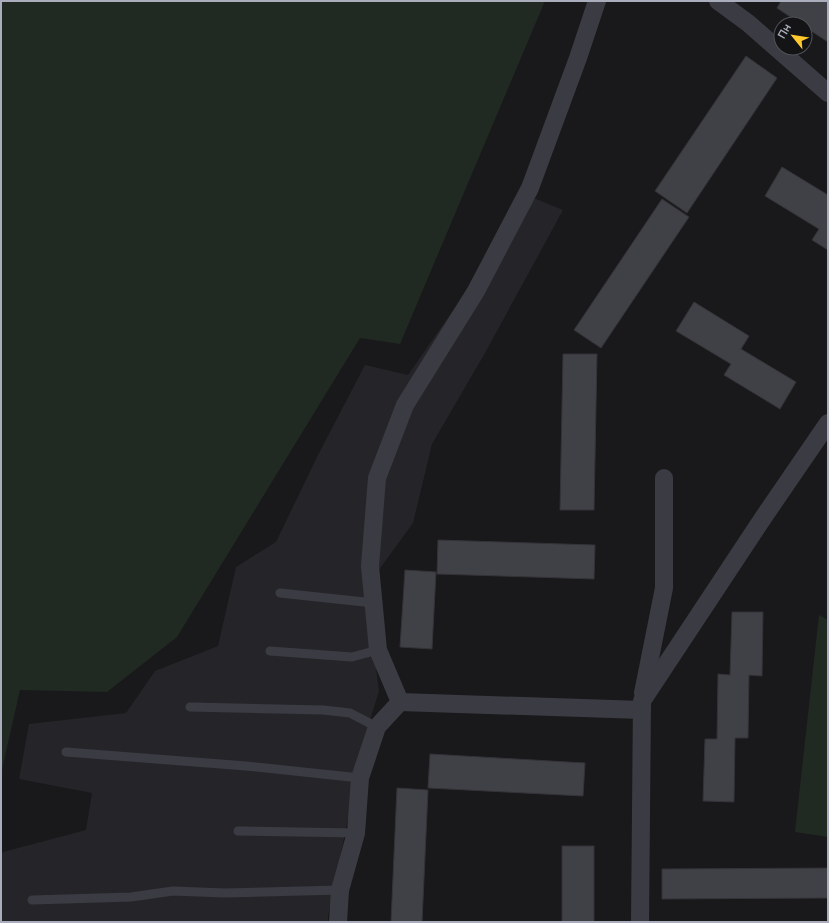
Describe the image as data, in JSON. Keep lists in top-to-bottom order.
{
  "north": "top left"
}
